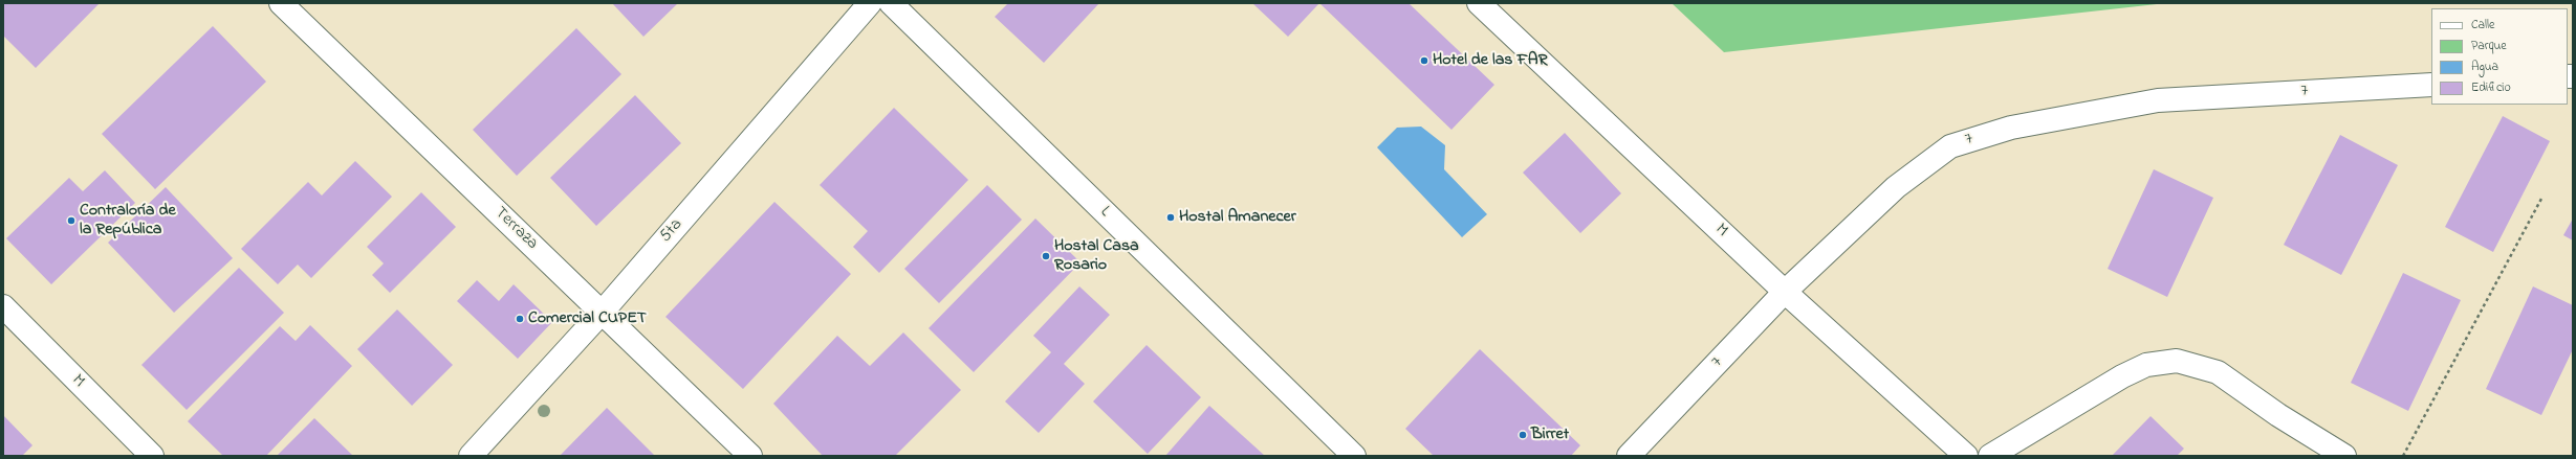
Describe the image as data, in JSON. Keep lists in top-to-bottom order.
{
  "streets": {
    "street": [
      "7",
      "L",
      "Terraza",
      "5ta",
      "M"
    ]
  },
  "crossings": [
    ["7", "M"],
    ["Terraza", "5ta"]
  ],
  "places": [
    "Hotel de las FAR",
    "Hostal Amanecer",
    "Contraloría de la República",
    "Hostal Casa Rosario",
    "Comercial CUPET",
    "Birret"
  ],
  "legend": [
    "Calle",
    "Parque",
    "Agua",
    "Edificio"
  ]
}
